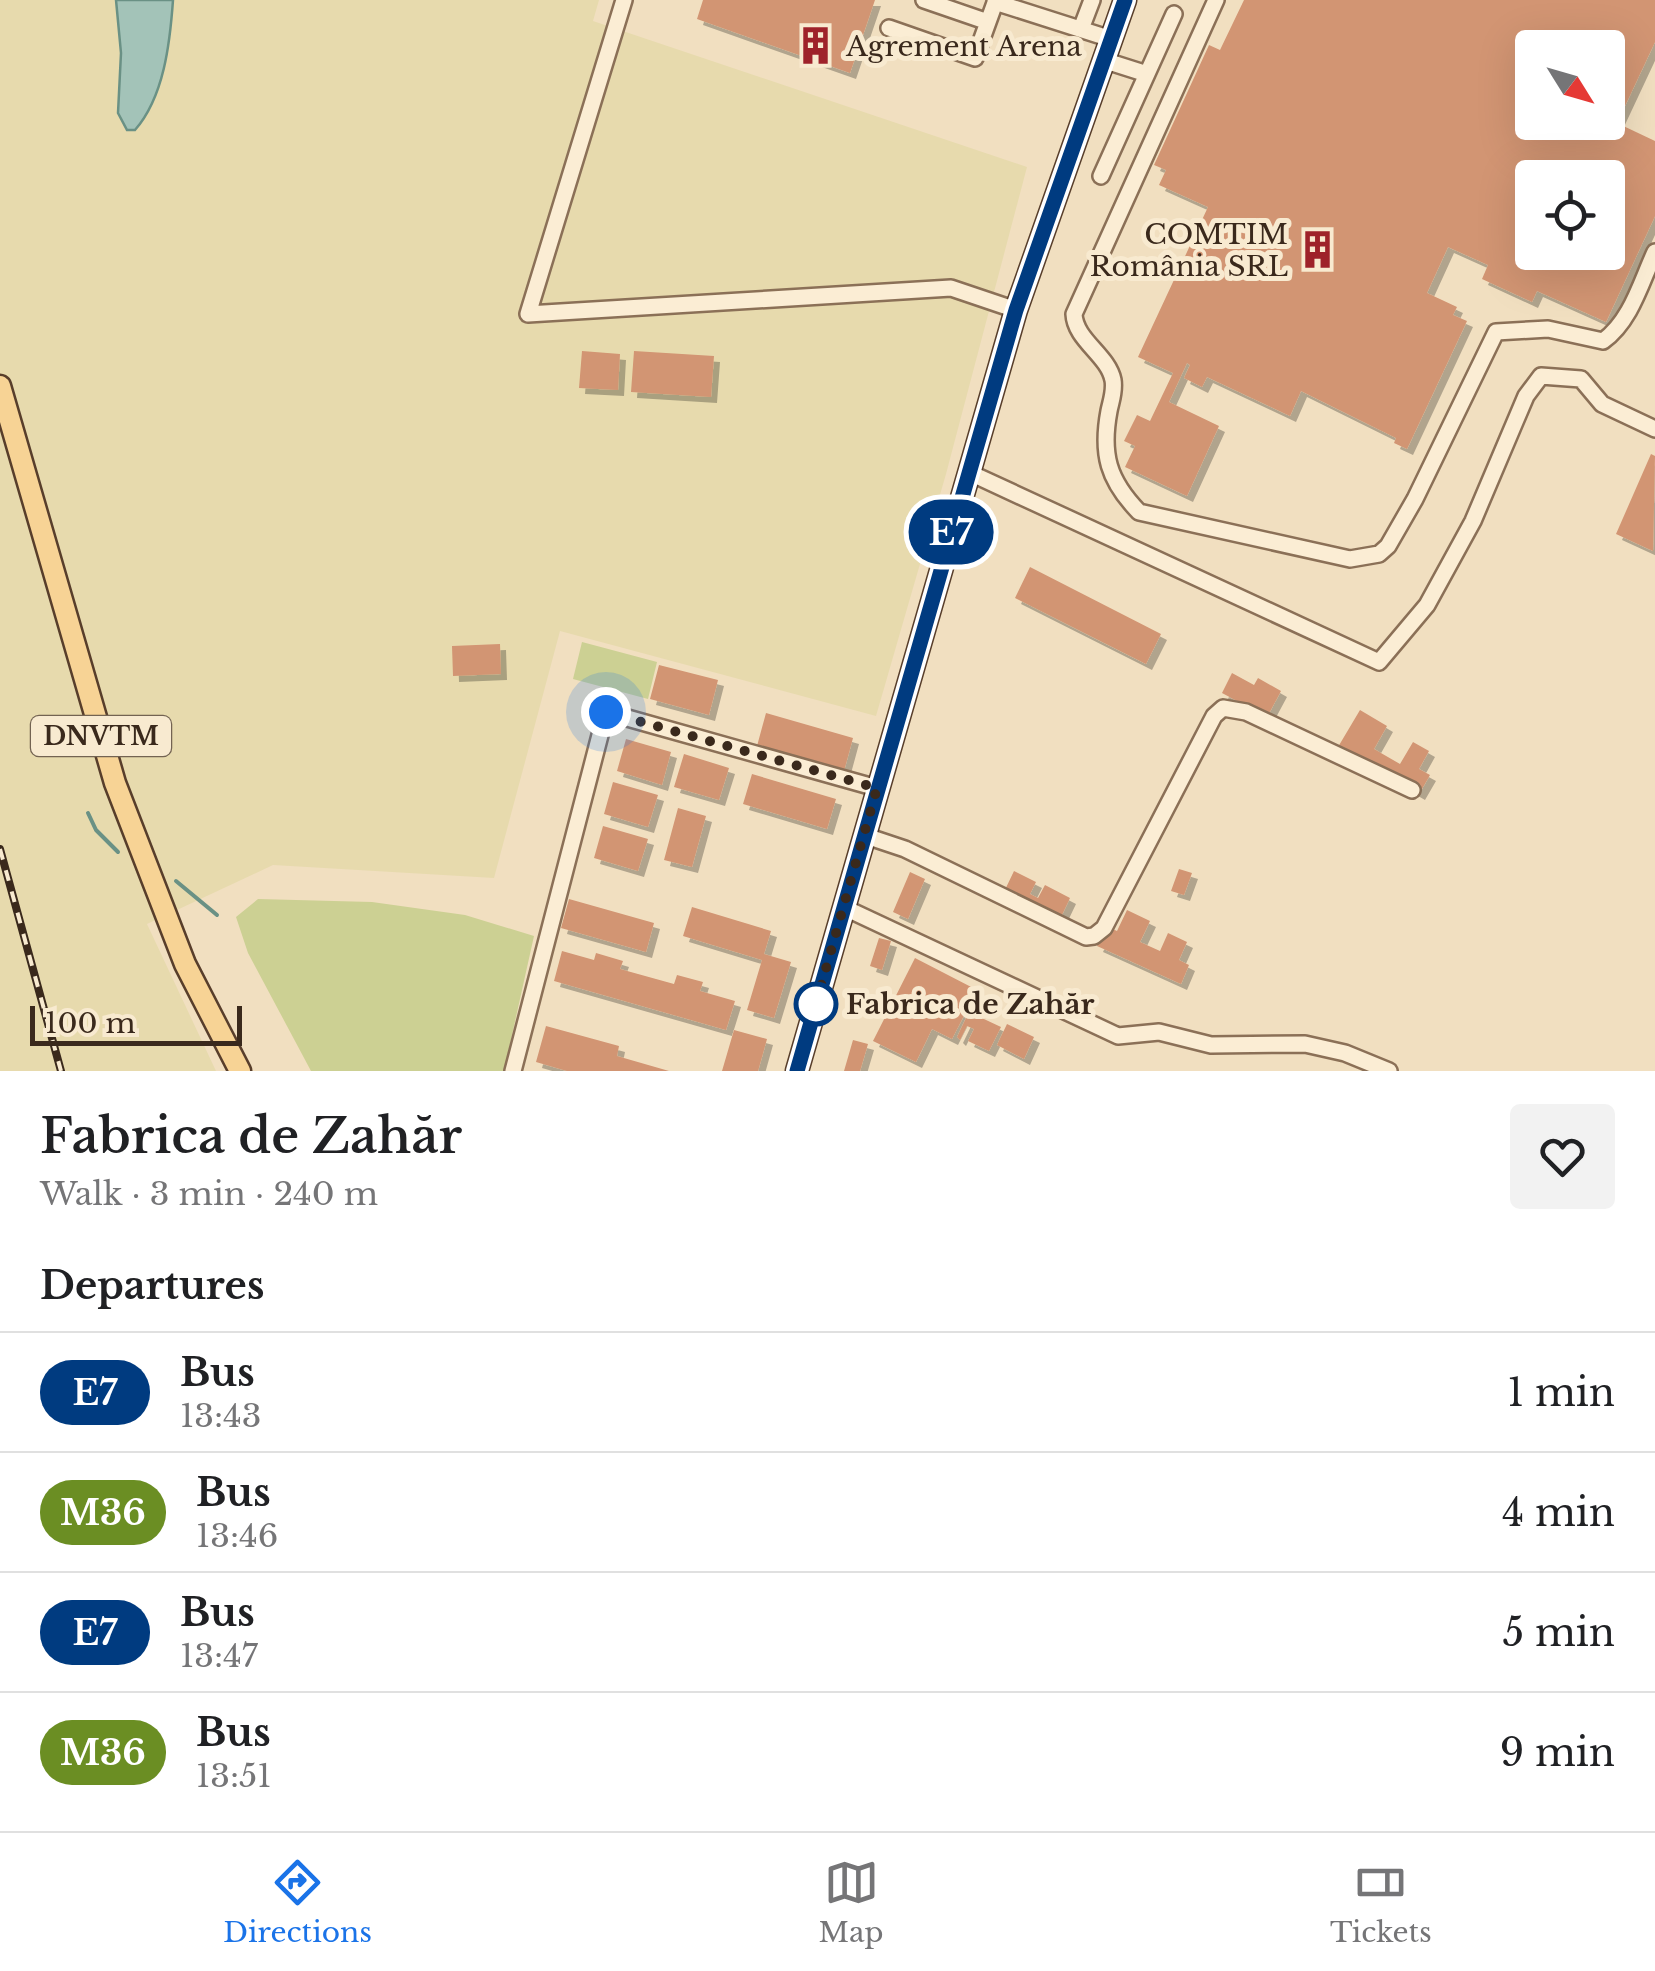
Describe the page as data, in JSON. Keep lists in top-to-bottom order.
{
  "streets": {
    "main road": ["DNVTM"]
  },
  "places": {
    "building": ["Agrement Arena", "COMTIM România SRL"],
    "other": ["Fabrica de Zahăr"]
  },
  "lines": ["bus line E7"],
  "scale_bar": "100 m",
  "north": "bottom right",
  "page": {
    "on_map": "E7",
    "scale": "100 m",
    "heading": [
      ["Fabrica de Zahăr", "Walk · 3 min · 240 m"],
      "Departures"
    ],
    "list": [
      {
        "mark": "E7",
        "name": "Bus",
        "note": "13:43",
        "value": "1 min"
      },
      {
        "mark": "M36",
        "name": "Bus",
        "note": "13:46",
        "value": "4 min"
      },
      {
        "mark": "E7",
        "name": "Bus",
        "note": "13:47",
        "value": "5 min"
      },
      {
        "mark": "M36",
        "name": "Bus",
        "note": "13:51",
        "value": "9 min"
      }
    ],
    "tabs": ["Directions", "Map", "Tickets"]
  }
}
